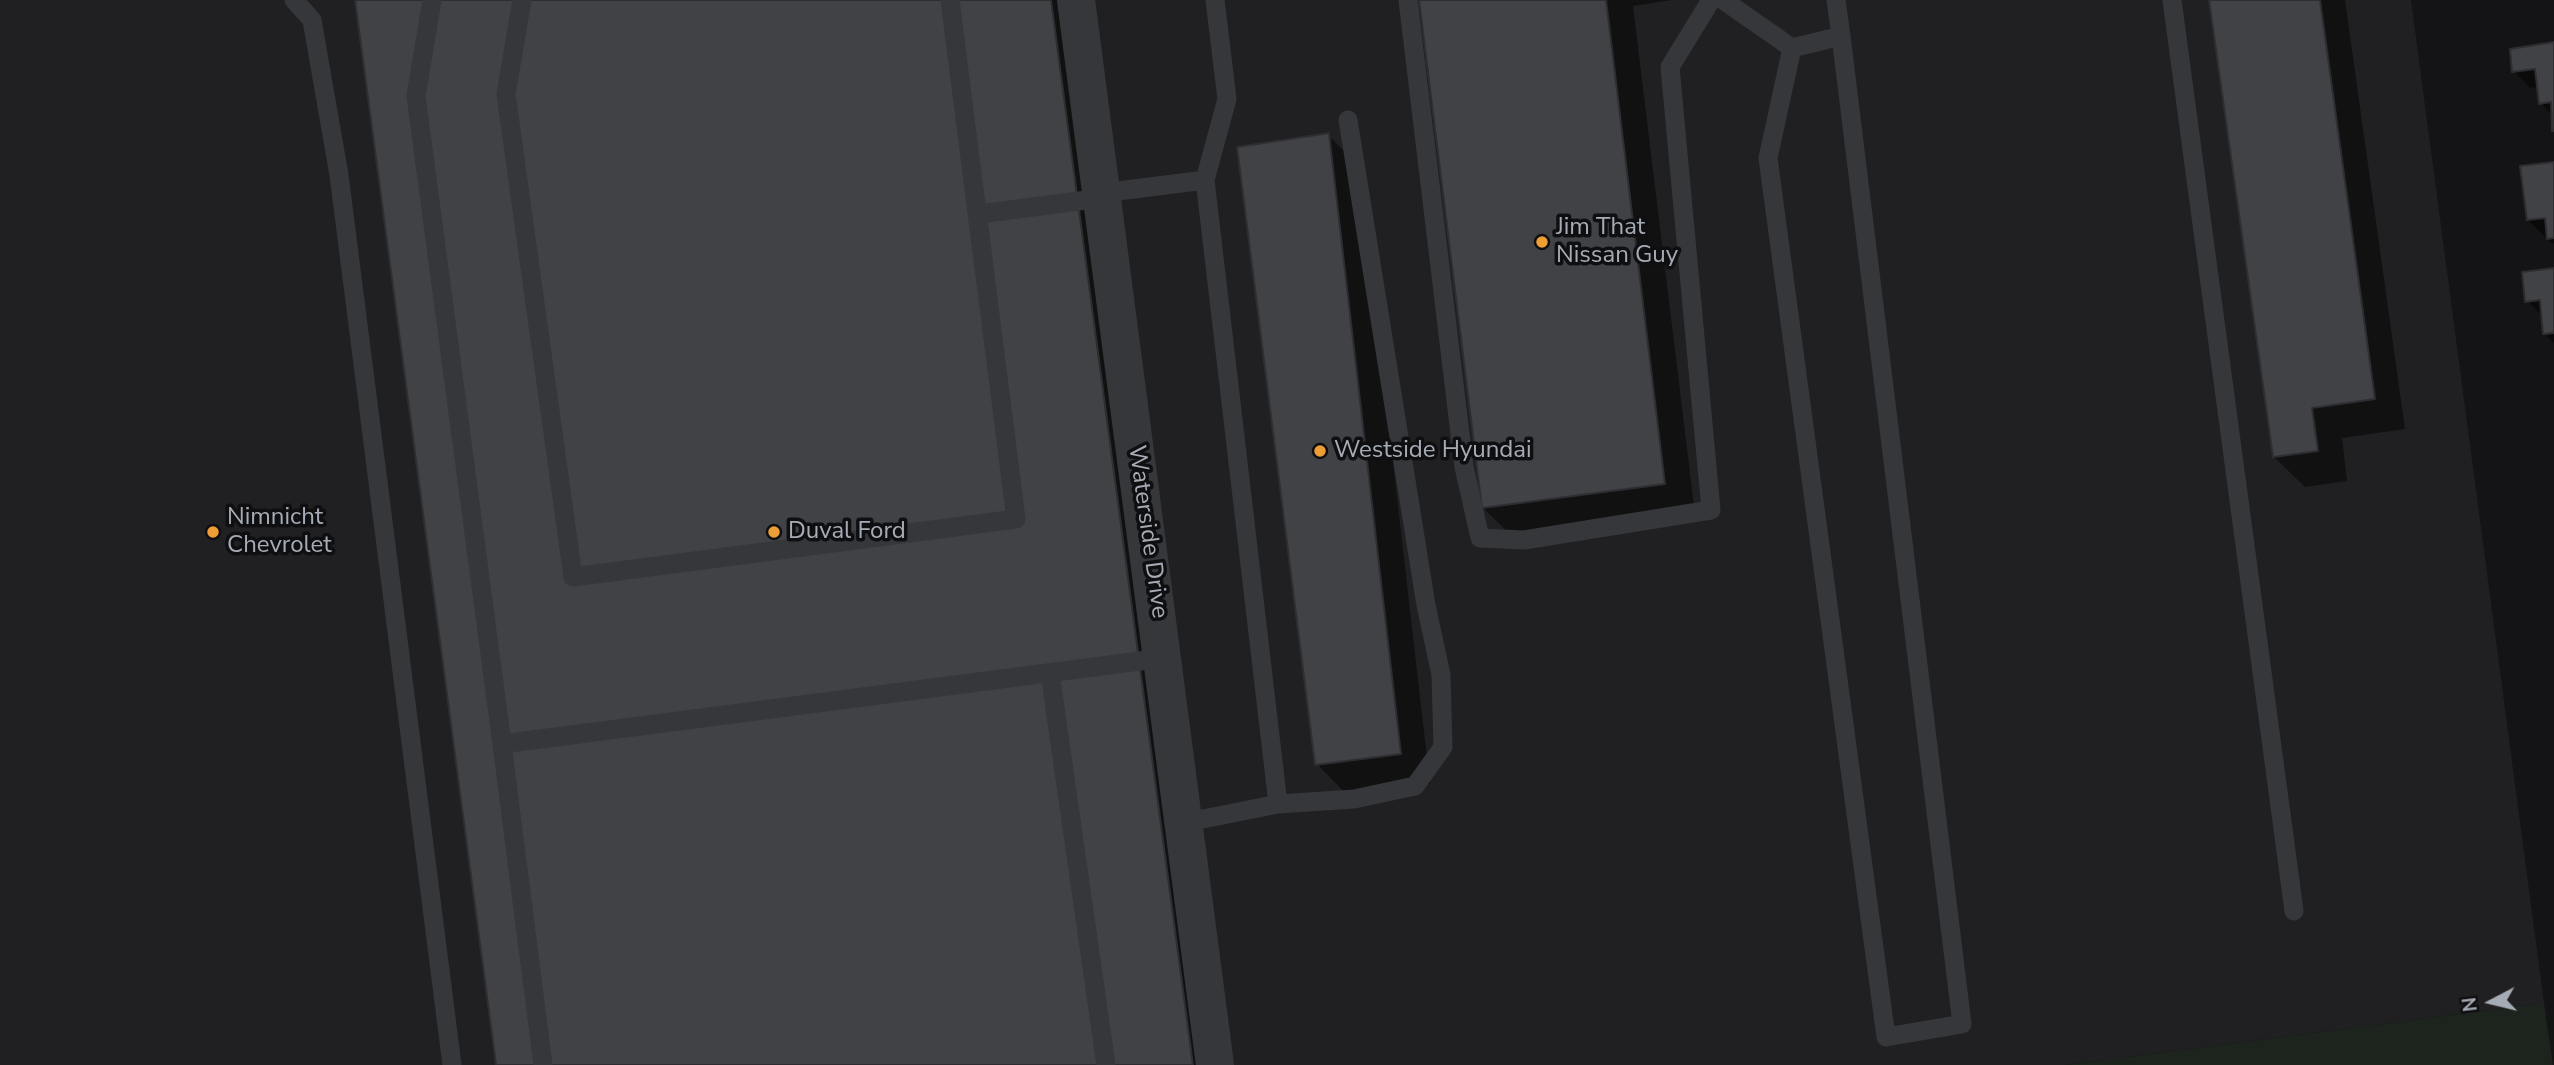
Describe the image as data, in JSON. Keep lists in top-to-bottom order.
{
  "streets": {
    "street": ["Waterside Drive"]
  },
  "places": [
    "Jim That Nissan Guy",
    "Westside Hyundai",
    "Nimnicht Chevrolet",
    "Duval Ford"
  ],
  "north": "left"
}
